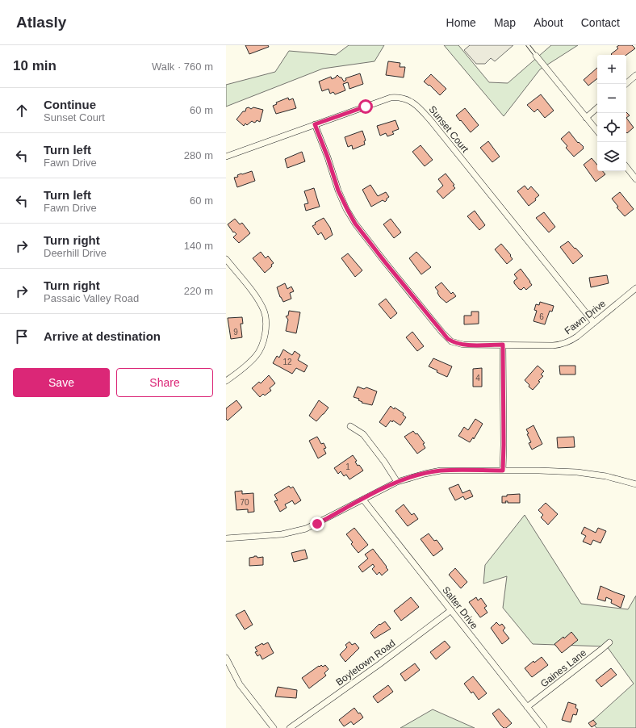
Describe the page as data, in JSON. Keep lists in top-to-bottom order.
{
  "streets": {
    "street": [
      "Sunset Court",
      "Fawn Drive",
      "Salter Drive",
      "Boyletown Road",
      "Gaines Lane"
    ]
  },
  "crossings": [
    ["Sunset Court", "Fawn Drive"],
    ["Salter Drive", "Boyletown Road"],
    ["Salter Drive", "Gaines Lane"]
  ],
  "house_numbers": [
    "6",
    "9",
    "12",
    "4",
    "1",
    "70"
  ],
  "page": {
    "header": "Atlasly",
    "nav": [
      "Home",
      "Map",
      "About",
      "Contact"
    ],
    "heading": ["10 min", "Walk · 760 m"],
    "map_buttons": ["+", "−"],
    "list": [
      ["Continue", "Sunset Court", "60 m"],
      ["Turn left", "Fawn Drive", "280 m"],
      ["Turn left", "Fawn Drive", "60 m"],
      ["Turn right", "Deerhill Drive", "140 m"],
      ["Turn right", "Passaic Valley Road", "220 m"],
      "Arrive at destination"
    ],
    "buttons": ["Save", "Share"]
  }
}
